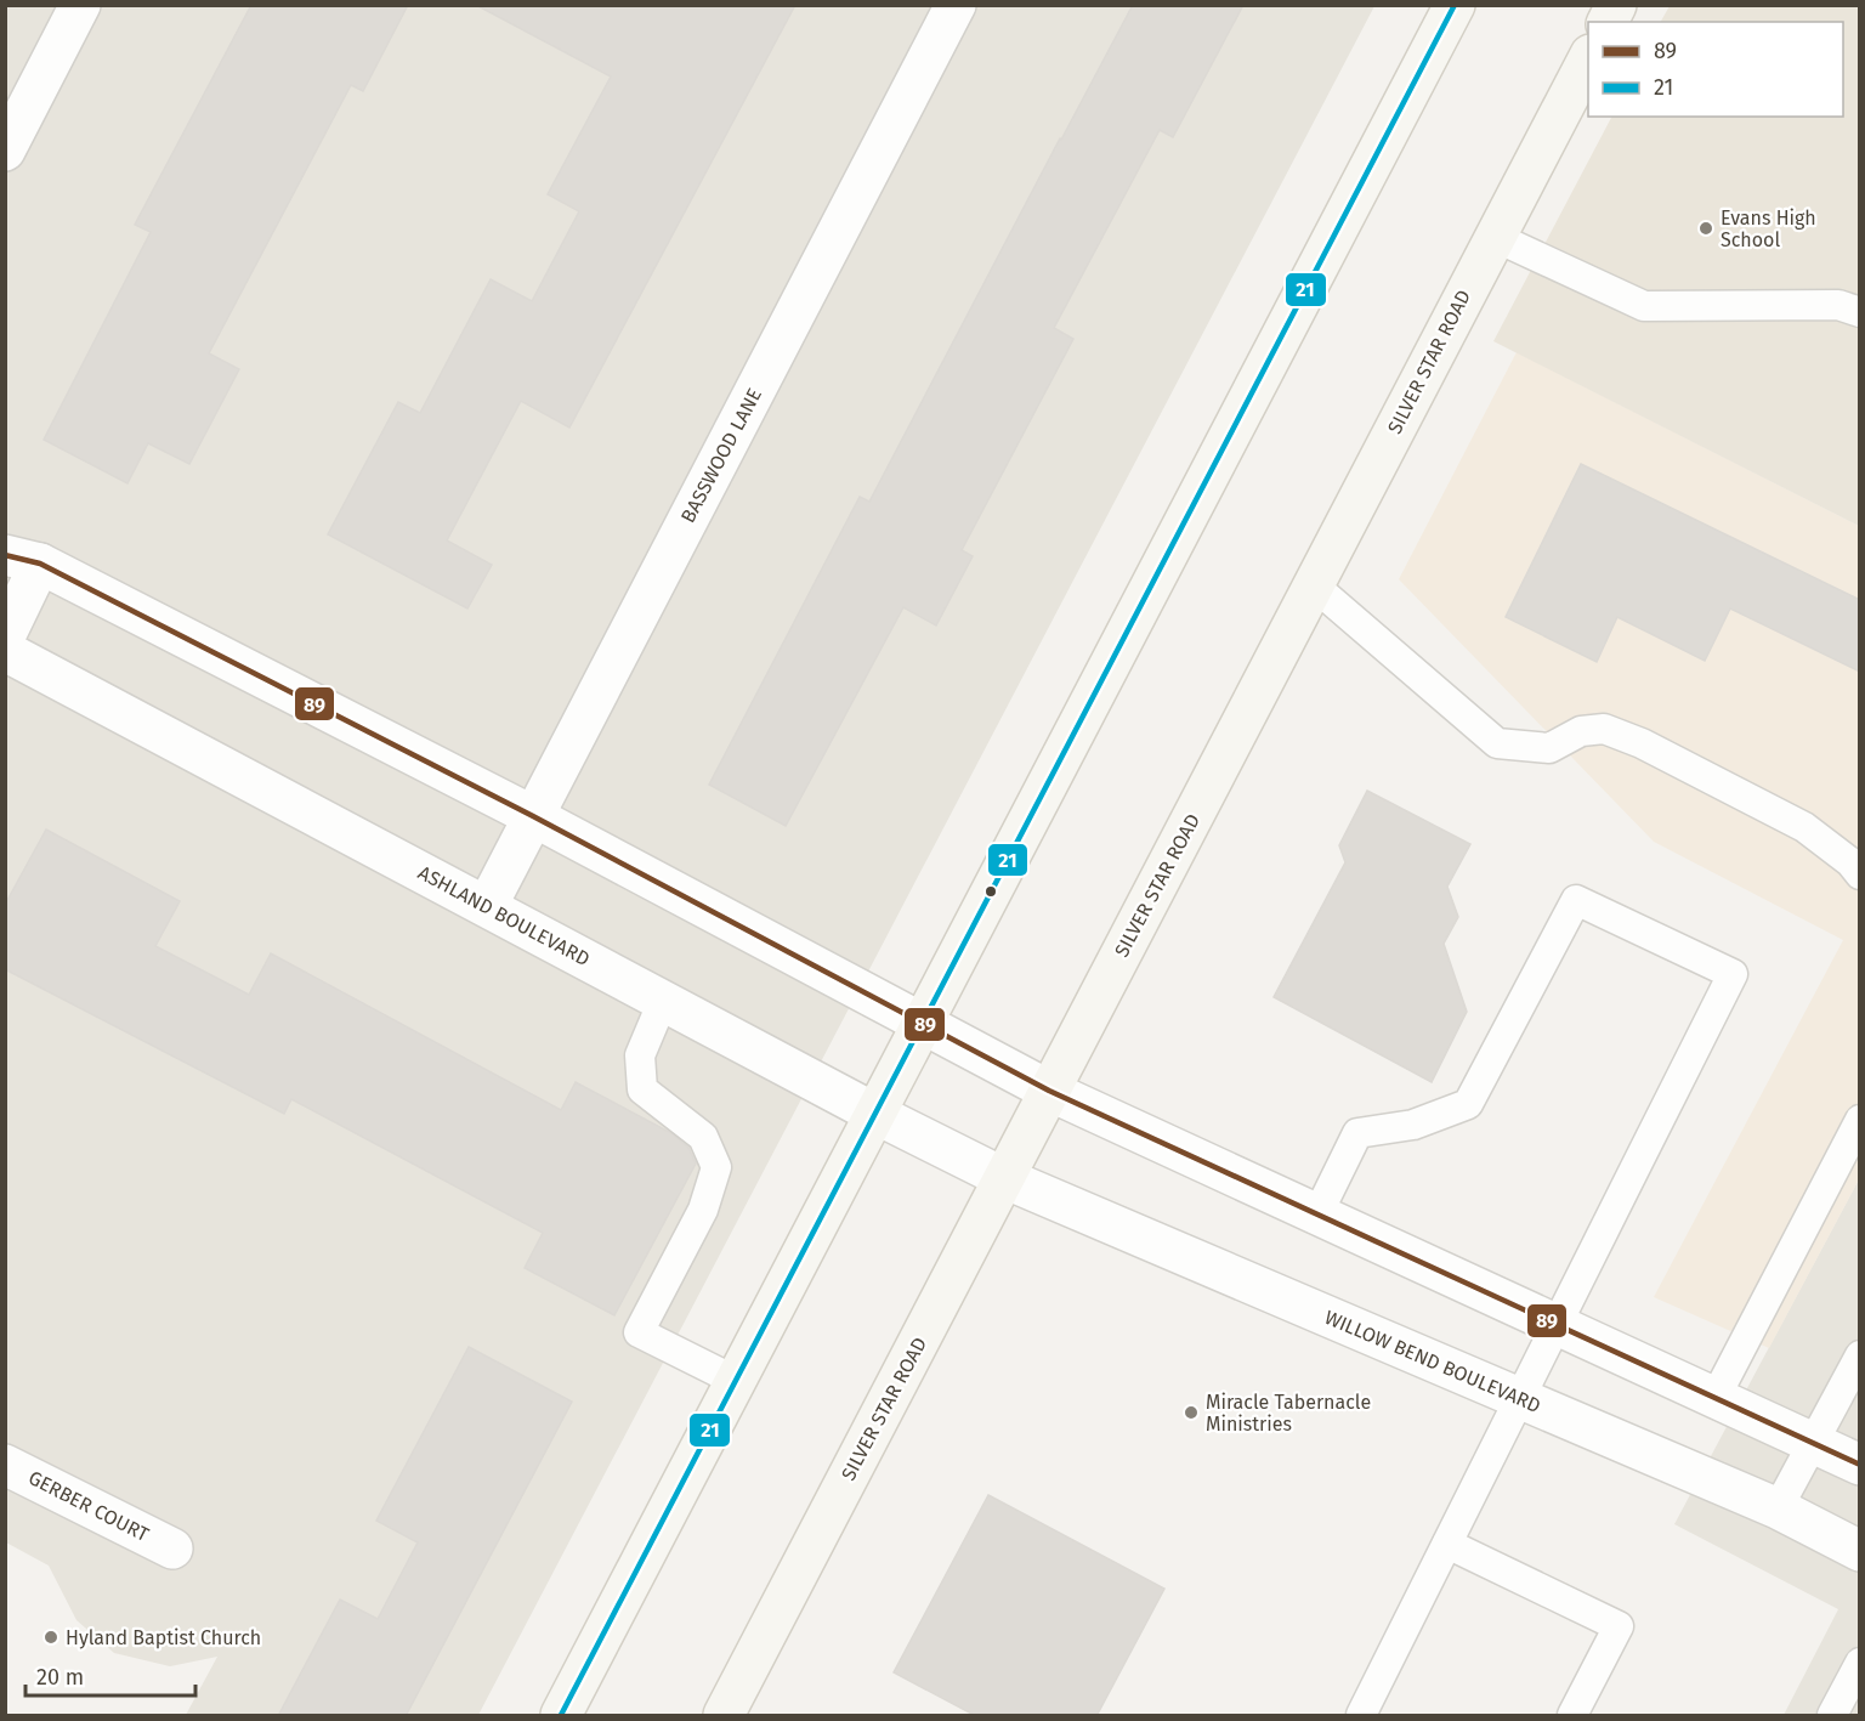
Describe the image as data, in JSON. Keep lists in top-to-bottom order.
{
  "streets": {
    "main road": ["SILVER STAR ROAD"],
    "street": [
      "BASSWOOD LANE",
      "ASHLAND BOULEVARD",
      "WILLOW BEND BOULEVARD",
      "GERBER COURT"
    ]
  },
  "crossings": [
    ["SILVER STAR ROAD", "ASHLAND BOULEVARD"],
    ["SILVER STAR ROAD", "WILLOW BEND BOULEVARD"],
    ["BASSWOOD LANE", "ASHLAND BOULEVARD"],
    ["ASHLAND BOULEVARD", "WILLOW BEND BOULEVARD"]
  ],
  "places": ["Evans High School", "Miracle Tabernacle Ministries", "Hyland Baptist Church"],
  "lines": ["transit line 21", "transit line 89"],
  "legend": ["89", "21"],
  "scale_bar": "20 m"
}
